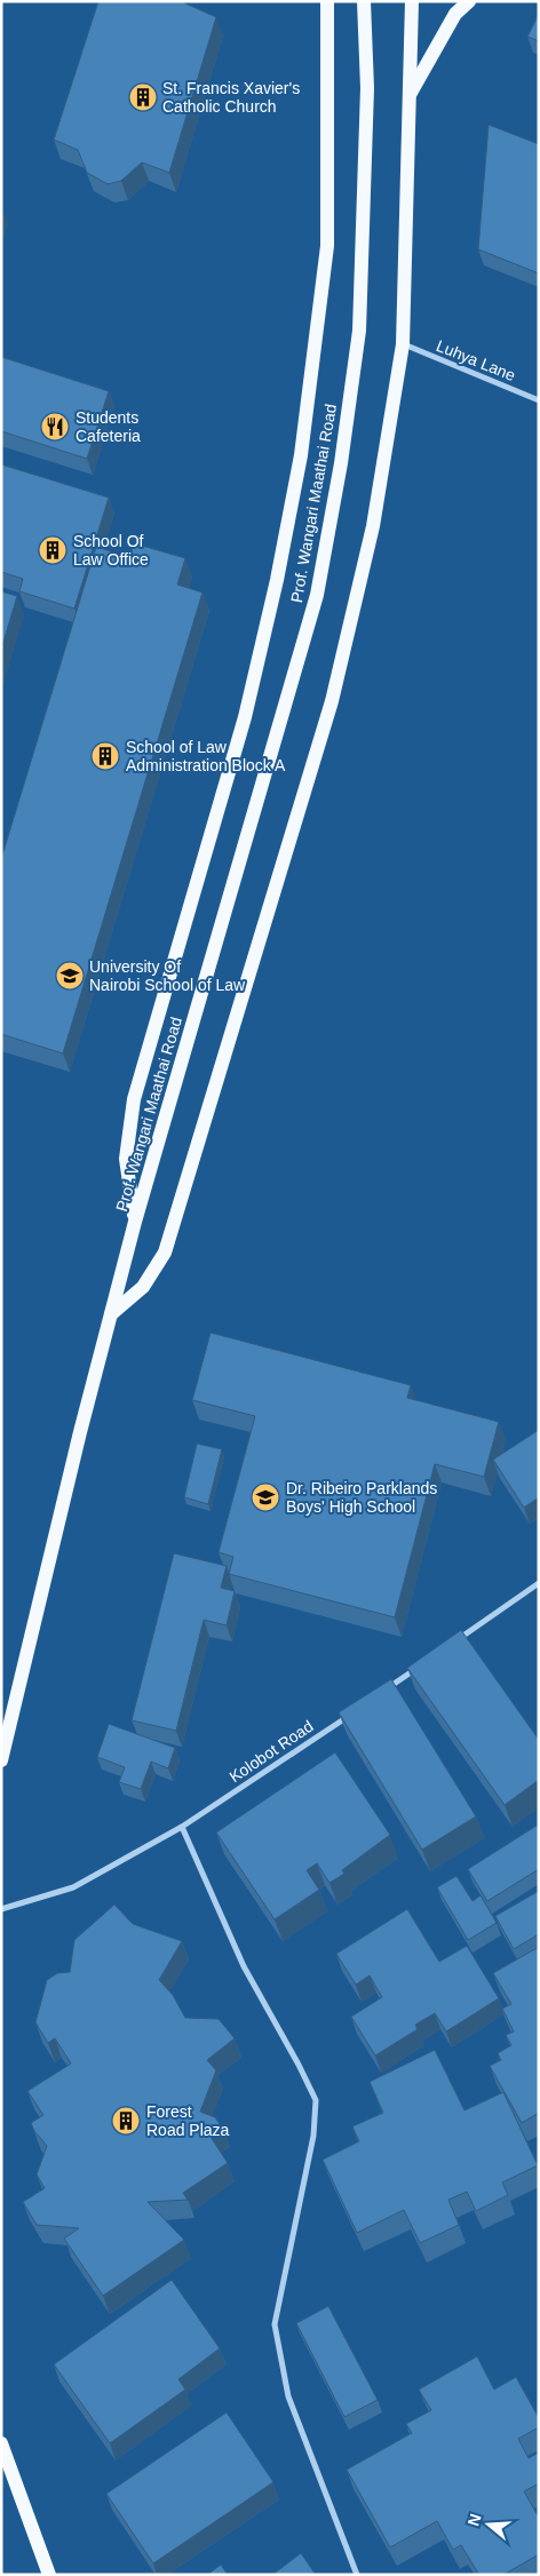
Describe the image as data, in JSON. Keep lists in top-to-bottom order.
{
  "streets": {
    "main road": ["Prof. Wangari Maathai Road"],
    "street": ["Luhya Lane", "Kolobot Road"]
  },
  "places": {
    "building": [
      "St. Francis Xavier's Catholic Church",
      "School Of Law Office",
      "School of Law Administration Block A",
      "Forest Road Plaza"
    ],
    "restaurant": ["Students Cafeteria"],
    "school or university": ["University Of Nairobi School of Law", "Dr. Ribeiro Parklands Boys' High School"]
  },
  "north": "left"
}
